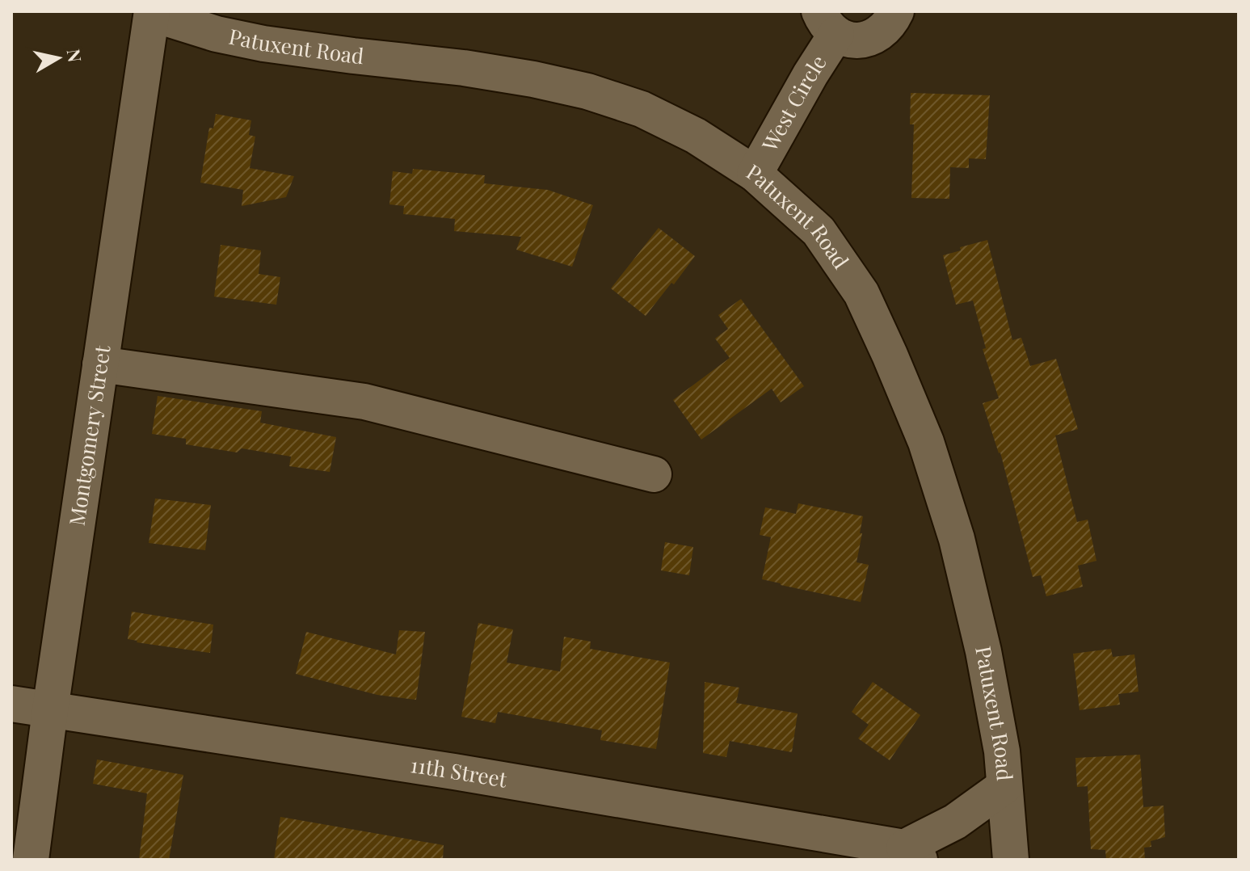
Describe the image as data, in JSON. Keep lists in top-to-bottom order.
{
  "streets": {
    "street": [
      "Patuxent Road",
      "West Circle",
      "Montgomery Street",
      "11th Street"
    ]
  },
  "crossings": [
    ["Patuxent Road", "West Circle"],
    ["Patuxent Road", "Montgomery Street"],
    ["Patuxent Road", "11th Street"],
    ["Montgomery Street", "11th Street"]
  ],
  "north": "right"
}
